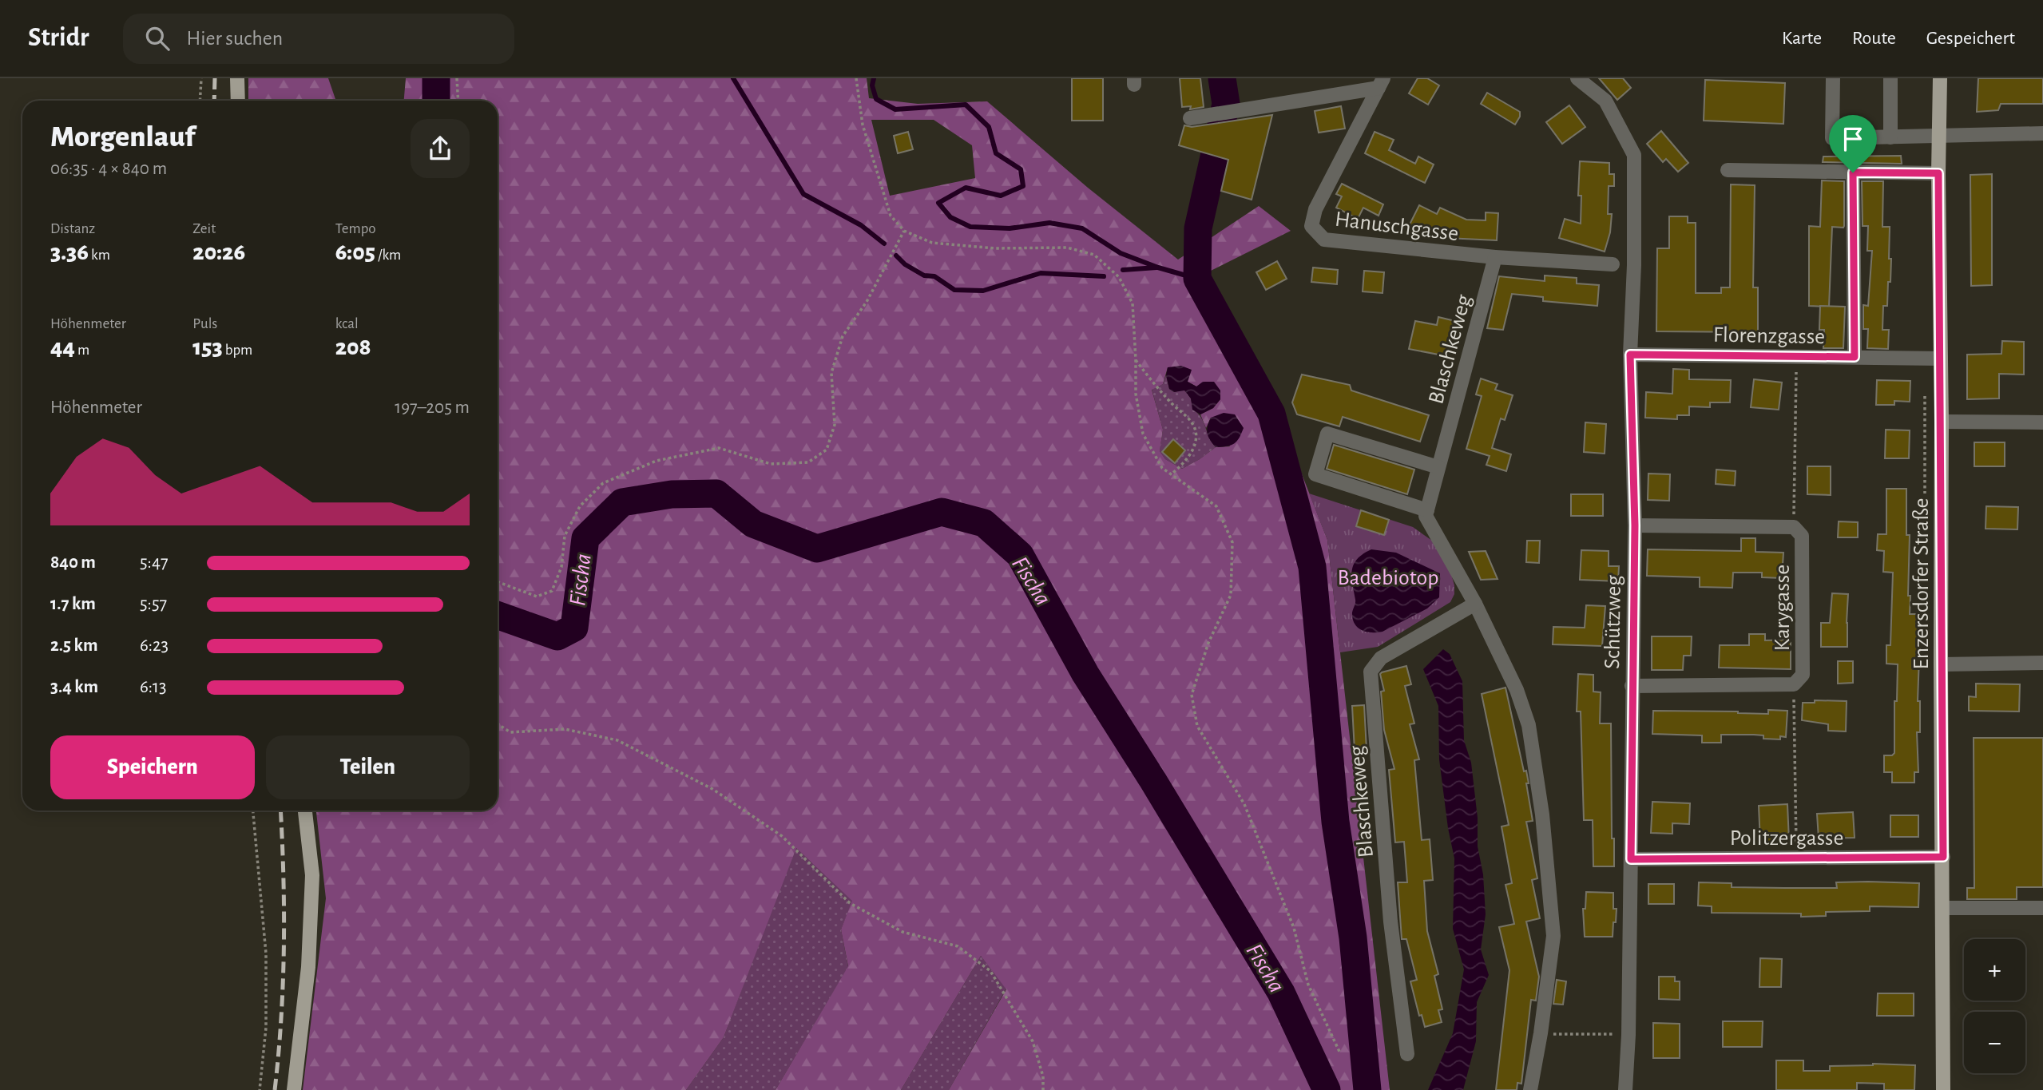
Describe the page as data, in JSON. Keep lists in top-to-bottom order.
{
  "streets": {
    "main road": ["Enzersdorfer Straße"],
    "street": [
      "Hanuschgasse",
      "Florenzgasse",
      "Blaschkeweg",
      "Karygasse",
      "Schützweg",
      "Politzergasse"
    ]
  },
  "crossings": [
    ["Hanuschgasse", "Blaschkeweg"],
    ["Florenzgasse", "Enzersdorfer Straße"],
    ["Florenzgasse", "Schützweg"],
    ["Enzersdorfer Straße", "Politzergasse"],
    ["Karygasse", "Schützweg"],
    ["Schützweg", "Politzergasse"]
  ],
  "water": ["Fischa"],
  "parks": ["Badebiotop"],
  "page": {
    "header": "Stridr",
    "search": "Hier suchen",
    "nav": ["Karte", "Route", "Gespeichert"],
    "heading": ["Morgenlauf", "06:35 · 4 × 840 m"],
    "stats": [
      ["Distanz", "3.36 km"],
      ["Zeit", "20:26"],
      ["Tempo", "6:05 /km"],
      ["Höhenmeter", "44 m"],
      ["Puls", "153 bpm"],
      ["kcal", "208"]
    ],
    "chart": ["Höhenmeter", "197–205 m"],
    "list": [
      {
        "name": "840 m",
        "note": "5:47"
      },
      {
        "name": "1.7 km",
        "note": "5:57"
      },
      {
        "name": "2.5 km",
        "note": "6:23"
      },
      {
        "name": "3.4 km",
        "note": "6:13"
      }
    ],
    "buttons": ["Speichern", "Teilen"],
    "map_buttons": ["+", "−"]
  }
}
